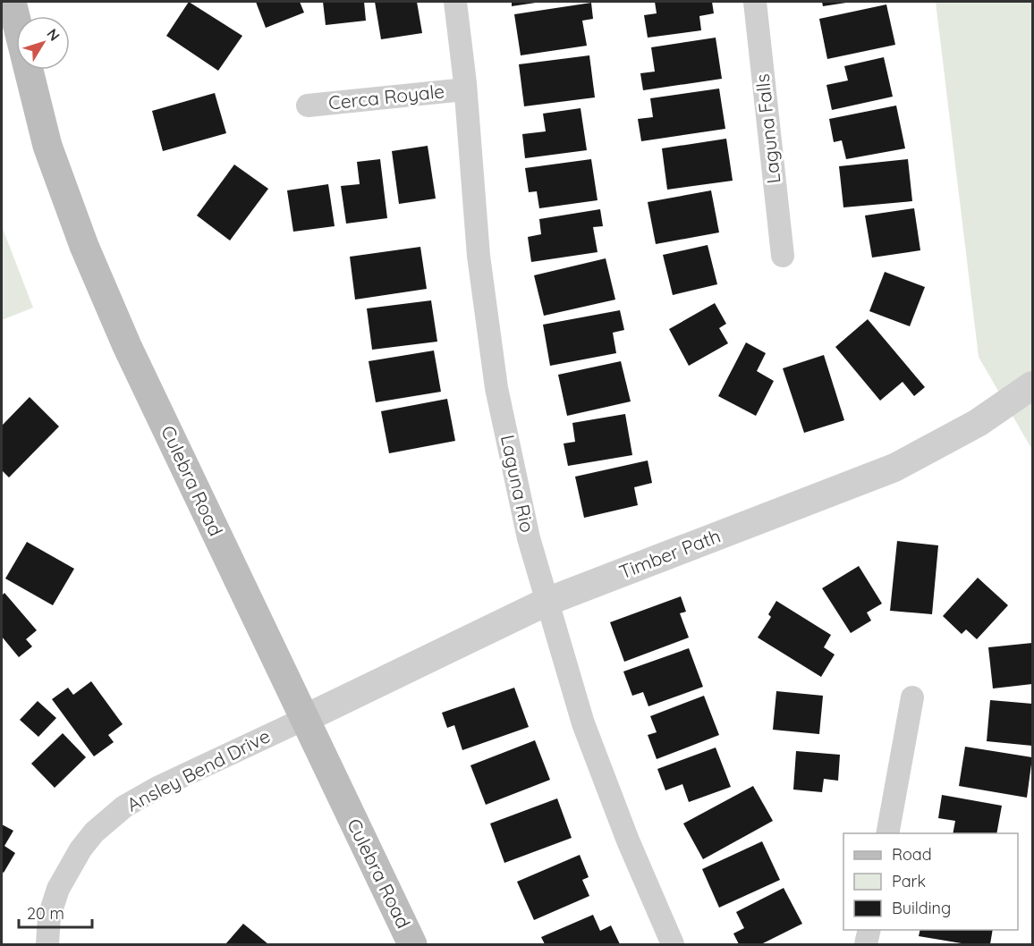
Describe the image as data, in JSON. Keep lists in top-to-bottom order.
{
  "streets": {
    "main road": ["Culebra Road"],
    "street": [
      "Cerca Royale",
      "Laguna Falls",
      "Laguna Rio",
      "Timber Path",
      "Ansley Bend Drive"
    ]
  },
  "crossings": [
    ["Cerca Royale", "Laguna Rio"],
    ["Culebra Road", "Timber Path"],
    ["Culebra Road", "Ansley Bend Drive"],
    ["Laguna Rio", "Timber Path"],
    ["Timber Path", "Ansley Bend Drive"]
  ],
  "legend": ["Road", "Park", "Building"],
  "scale_bar": "20 m",
  "north": "top right"
}
